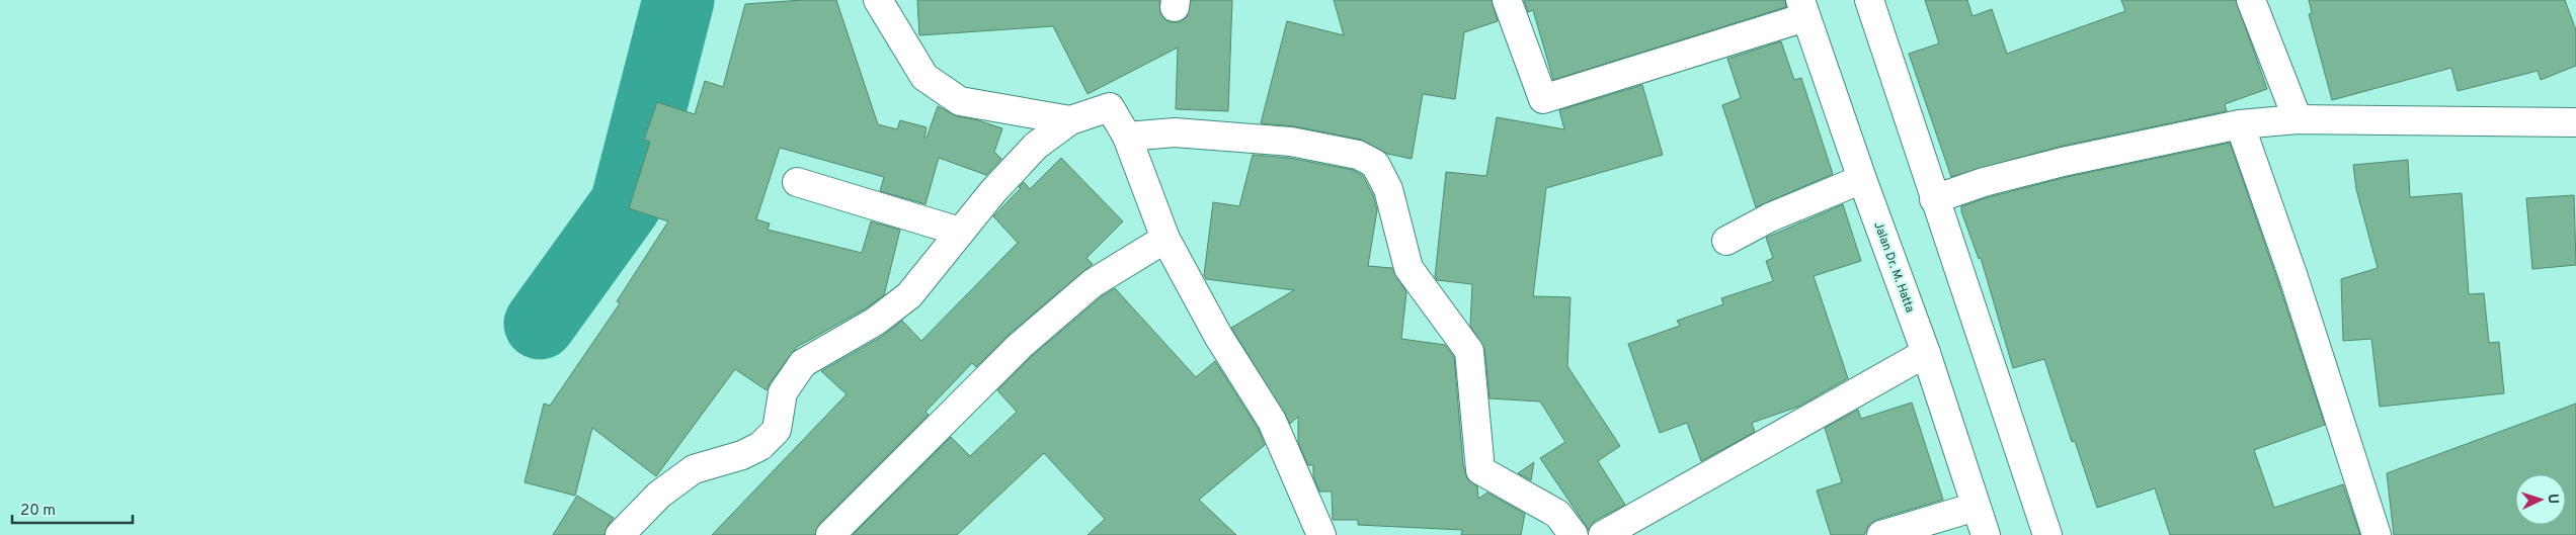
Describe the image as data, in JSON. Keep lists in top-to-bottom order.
{
  "streets": {
    "street": ["Jalan Dr. M. Hatta"]
  },
  "scale_bar": "20 m",
  "north": "right"
}
